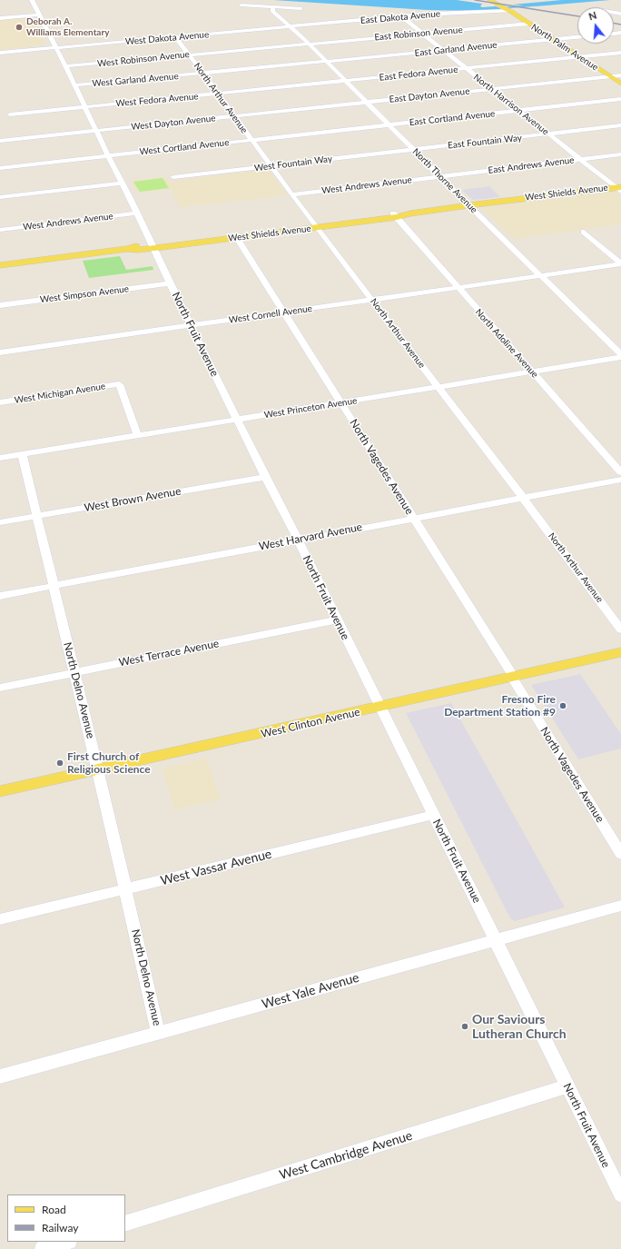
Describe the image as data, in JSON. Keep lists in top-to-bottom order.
{
  "streets": {
    "main road": ["North Palm Avenue", "West Shields Avenue", "West Clinton Avenue"],
    "street": [
      "East Dakota Avenue",
      "East Robinson Avenue",
      "West Dakota Avenue",
      "East Garland Avenue",
      "West Robinson Avenue",
      "East Fedora Avenue",
      "West Garland Avenue",
      "East Dayton Avenue",
      "North Arthur Avenue",
      "West Fedora Avenue",
      "North Harrison Avenue",
      "East Cortland Avenue",
      "West Dayton Avenue",
      "East Fountain Way",
      "West Cortland Avenue",
      "West Fountain Way",
      "East Andrews Avenue",
      "North Thorne Avenue",
      "West Andrews Avenue",
      "West Simpson Avenue",
      "West Cornell Avenue",
      "North Fruit Avenue",
      "North Adoline Avenue",
      "West Michigan Avenue",
      "West Princeton Avenue",
      "North Vagedes Avenue",
      "West Brown Avenue",
      "West Harvard Avenue",
      "West Terrace Avenue",
      "North Delno Avenue",
      "West Vassar Avenue",
      "West Yale Avenue",
      "West Cambridge Avenue"
    ]
  },
  "crossings": [
    ["East Dakota Avenue", "West Dakota Avenue"],
    ["East Dakota Avenue", "North Palm Avenue"],
    ["East Dakota Avenue", "North Harrison Avenue"],
    ["East Dakota Avenue", "North Thorne Avenue"],
    ["East Robinson Avenue", "North Palm Avenue"],
    ["East Robinson Avenue", "West Robinson Avenue"],
    ["East Robinson Avenue", "North Harrison Avenue"],
    ["East Robinson Avenue", "North Thorne Avenue"],
    ["West Dakota Avenue", "North Arthur Avenue"],
    ["West Dakota Avenue", "North Thorne Avenue"],
    ["West Dakota Avenue", "North Fruit Avenue"],
    ["North Palm Avenue", "East Garland Avenue"],
    ["North Palm Avenue", "East Fedora Avenue"],
    ["North Palm Avenue", "East Dayton Avenue"],
    ["East Garland Avenue", "West Garland Avenue"],
    ["East Garland Avenue", "North Harrison Avenue"],
    ["East Garland Avenue", "North Thorne Avenue"],
    ["West Robinson Avenue", "North Arthur Avenue"],
    ["West Robinson Avenue", "North Thorne Avenue"],
    ["West Robinson Avenue", "North Fruit Avenue"],
    ["East Fedora Avenue", "West Fedora Avenue"],
    ["East Fedora Avenue", "North Harrison Avenue"],
    ["East Fedora Avenue", "North Thorne Avenue"],
    ["West Garland Avenue", "North Arthur Avenue"],
    ["West Garland Avenue", "North Thorne Avenue"],
    ["West Garland Avenue", "North Fruit Avenue"],
    ["East Dayton Avenue", "North Harrison Avenue"],
    ["East Dayton Avenue", "West Dayton Avenue"],
    ["East Dayton Avenue", "North Thorne Avenue"],
    ["North Arthur Avenue", "West Fedora Avenue"],
    ["North Arthur Avenue", "West Dayton Avenue"],
    ["North Arthur Avenue", "West Cortland Avenue"],
    ["North Arthur Avenue", "West Fountain Way"],
    ["North Arthur Avenue", "West Andrews Avenue"],
    ["North Arthur Avenue", "West Shields Avenue"],
    ["North Arthur Avenue", "West Cornell Avenue"],
    ["North Arthur Avenue", "West Princeton Avenue"],
    ["North Arthur Avenue", "West Harvard Avenue"],
    ["West Fedora Avenue", "North Thorne Avenue"],
    ["West Fedora Avenue", "North Fruit Avenue"],
    ["North Harrison Avenue", "East Cortland Avenue"],
    ["North Harrison Avenue", "East Fountain Way"],
    ["North Harrison Avenue", "East Andrews Avenue"],
    ["North Harrison Avenue", "West Shields Avenue"],
    ["East Cortland Avenue", "West Cortland Avenue"],
    ["East Cortland Avenue", "North Thorne Avenue"],
    ["West Dayton Avenue", "North Thorne Avenue"],
    ["West Dayton Avenue", "North Fruit Avenue"],
    ["East Fountain Way", "West Fountain Way"],
    ["East Fountain Way", "North Thorne Avenue"],
    ["West Cortland Avenue", "North Thorne Avenue"],
    ["West Cortland Avenue", "North Fruit Avenue"],
    ["West Fountain Way", "North Thorne Avenue"],
    ["East Andrews Avenue", "North Thorne Avenue"],
    ["East Andrews Avenue", "West Andrews Avenue"],
    ["North Thorne Avenue", "West Andrews Avenue"],
    ["North Thorne Avenue", "West Shields Avenue"],
    ["North Thorne Avenue", "West Cornell Avenue"],
    ["West Andrews Avenue", "North Fruit Avenue"],
    ["West Shields Avenue", "North Fruit Avenue"],
    ["West Shields Avenue", "North Adoline Avenue"],
    ["West Shields Avenue", "North Vagedes Avenue"],
    ["West Simpson Avenue", "North Fruit Avenue"],
    ["West Cornell Avenue", "North Fruit Avenue"],
    ["West Cornell Avenue", "North Adoline Avenue"],
    ["West Cornell Avenue", "North Vagedes Avenue"],
    ["North Fruit Avenue", "West Princeton Avenue"],
    ["North Fruit Avenue", "West Brown Avenue"],
    ["North Fruit Avenue", "West Harvard Avenue"],
    ["North Fruit Avenue", "West Terrace Avenue"],
    ["North Fruit Avenue", "West Clinton Avenue"],
    ["North Fruit Avenue", "West Vassar Avenue"],
    ["North Fruit Avenue", "West Yale Avenue"],
    ["North Fruit Avenue", "West Cambridge Avenue"],
    ["North Adoline Avenue", "West Princeton Avenue"],
    ["West Michigan Avenue", "West Princeton Avenue"],
    ["West Princeton Avenue", "North Vagedes Avenue"],
    ["West Princeton Avenue", "North Delno Avenue"],
    ["North Vagedes Avenue", "West Harvard Avenue"],
    ["North Vagedes Avenue", "West Clinton Avenue"],
    ["West Brown Avenue", "North Delno Avenue"],
    ["West Harvard Avenue", "North Delno Avenue"],
    ["West Terrace Avenue", "North Delno Avenue"],
    ["North Delno Avenue", "West Clinton Avenue"],
    ["North Delno Avenue", "West Vassar Avenue"],
    ["North Delno Avenue", "West Yale Avenue"]
  ],
  "places": [
    "Deborah A. Williams Elementary",
    "Fresno Fire Department Station #9",
    "First Church of Religious Science",
    "Our Saviours Lutheran Church"
  ],
  "legend": ["Road", "Railway"],
  "north": "top"
}
